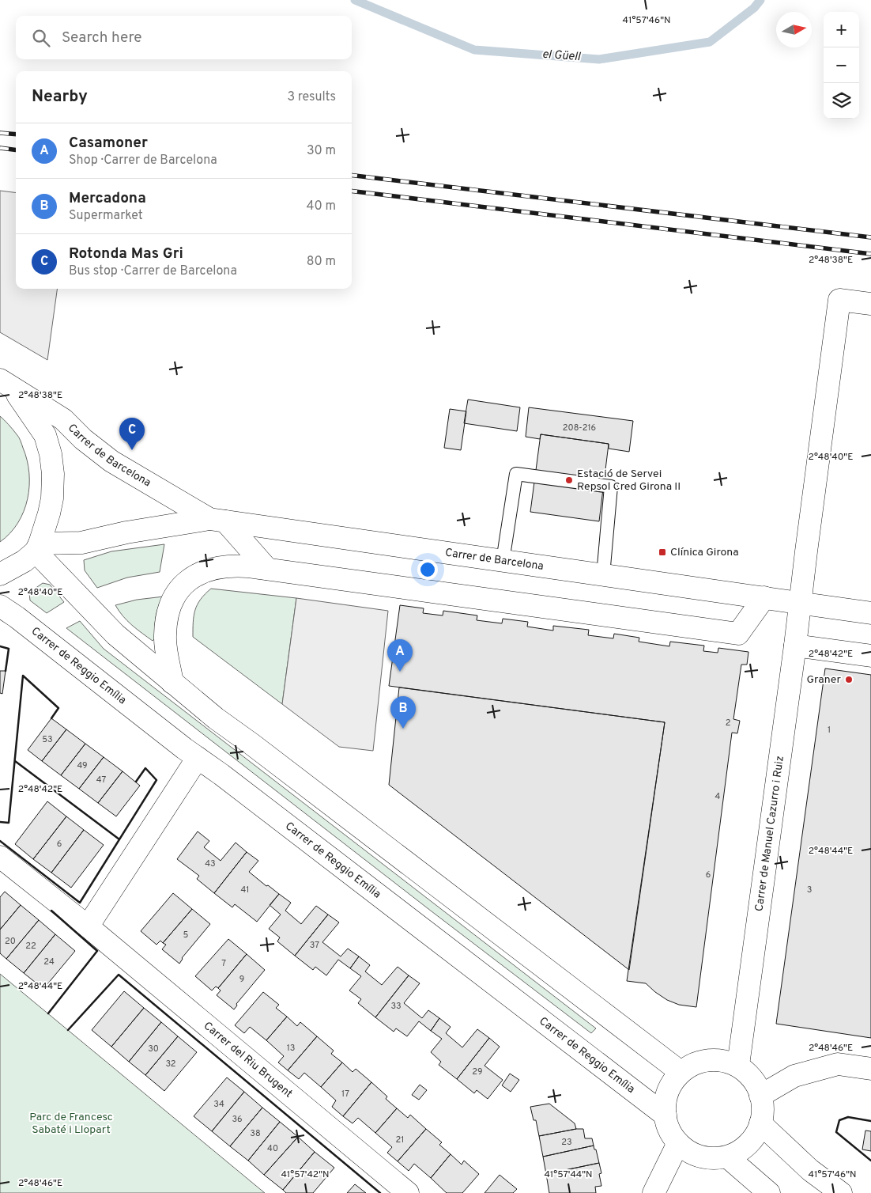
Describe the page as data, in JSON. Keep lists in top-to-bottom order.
{
  "streets": {
    "street": [
      "Carrer de Barcelona",
      "Carrer de Reggio Emília",
      "Carrer de Manuel Cazurro i Ruiz",
      "Carrer del Riu Brugent"
    ]
  },
  "crossings": [
    ["Carrer de Barcelona", "Carrer de Manuel Cazurro i Ruiz"],
    ["Carrer de Reggio Emília", "Carrer de Manuel Cazurro i Ruiz"]
  ],
  "water": ["el Güell"],
  "parks": ["Parc de Francesc Sabaté i Llopart"],
  "places": {
    "other": ["Estació de Servei Repsol Cred Girona II", "Graner"],
    "transit": ["Clínica Girona"]
  },
  "house_numbers": [
    "208-216",
    "2",
    "1",
    "53",
    "49",
    "47",
    "4",
    "6",
    "43",
    "6",
    "41",
    "3",
    "5",
    "20",
    "37",
    "22",
    "24",
    "7",
    "9",
    "33",
    "13",
    "30",
    "32",
    "29",
    "17",
    "34",
    "36",
    "38",
    "21",
    "23",
    "40"
  ],
  "north": "right",
  "page": {
    "map_buttons": ["+", "−"],
    "search": "Search here",
    "heading": ["Nearby", "3 results"],
    "list": [
      {
        "mark": "A",
        "name": "Casamoner",
        "note": "Shop · Carrer de Barcelona",
        "value": "30 m"
      },
      {
        "mark": "B",
        "name": "Mercadona",
        "note": "Supermarket",
        "value": "40 m"
      },
      {
        "mark": "C",
        "name": "Rotonda Mas Gri",
        "note": "Bus stop · Carrer de Barcelona",
        "value": "80 m"
      }
    ],
    "pins": ["C", "A", "B"]
  },
  "coordinates": [
    "41°57'46\"N",
    "2°48'38\"E",
    "2°48'40\"E",
    "2°48'42\"E",
    "2°48'44\"E",
    "2°48'46\"E",
    "41°57'42\"N",
    "41°57'44\"N"
  ]
}
